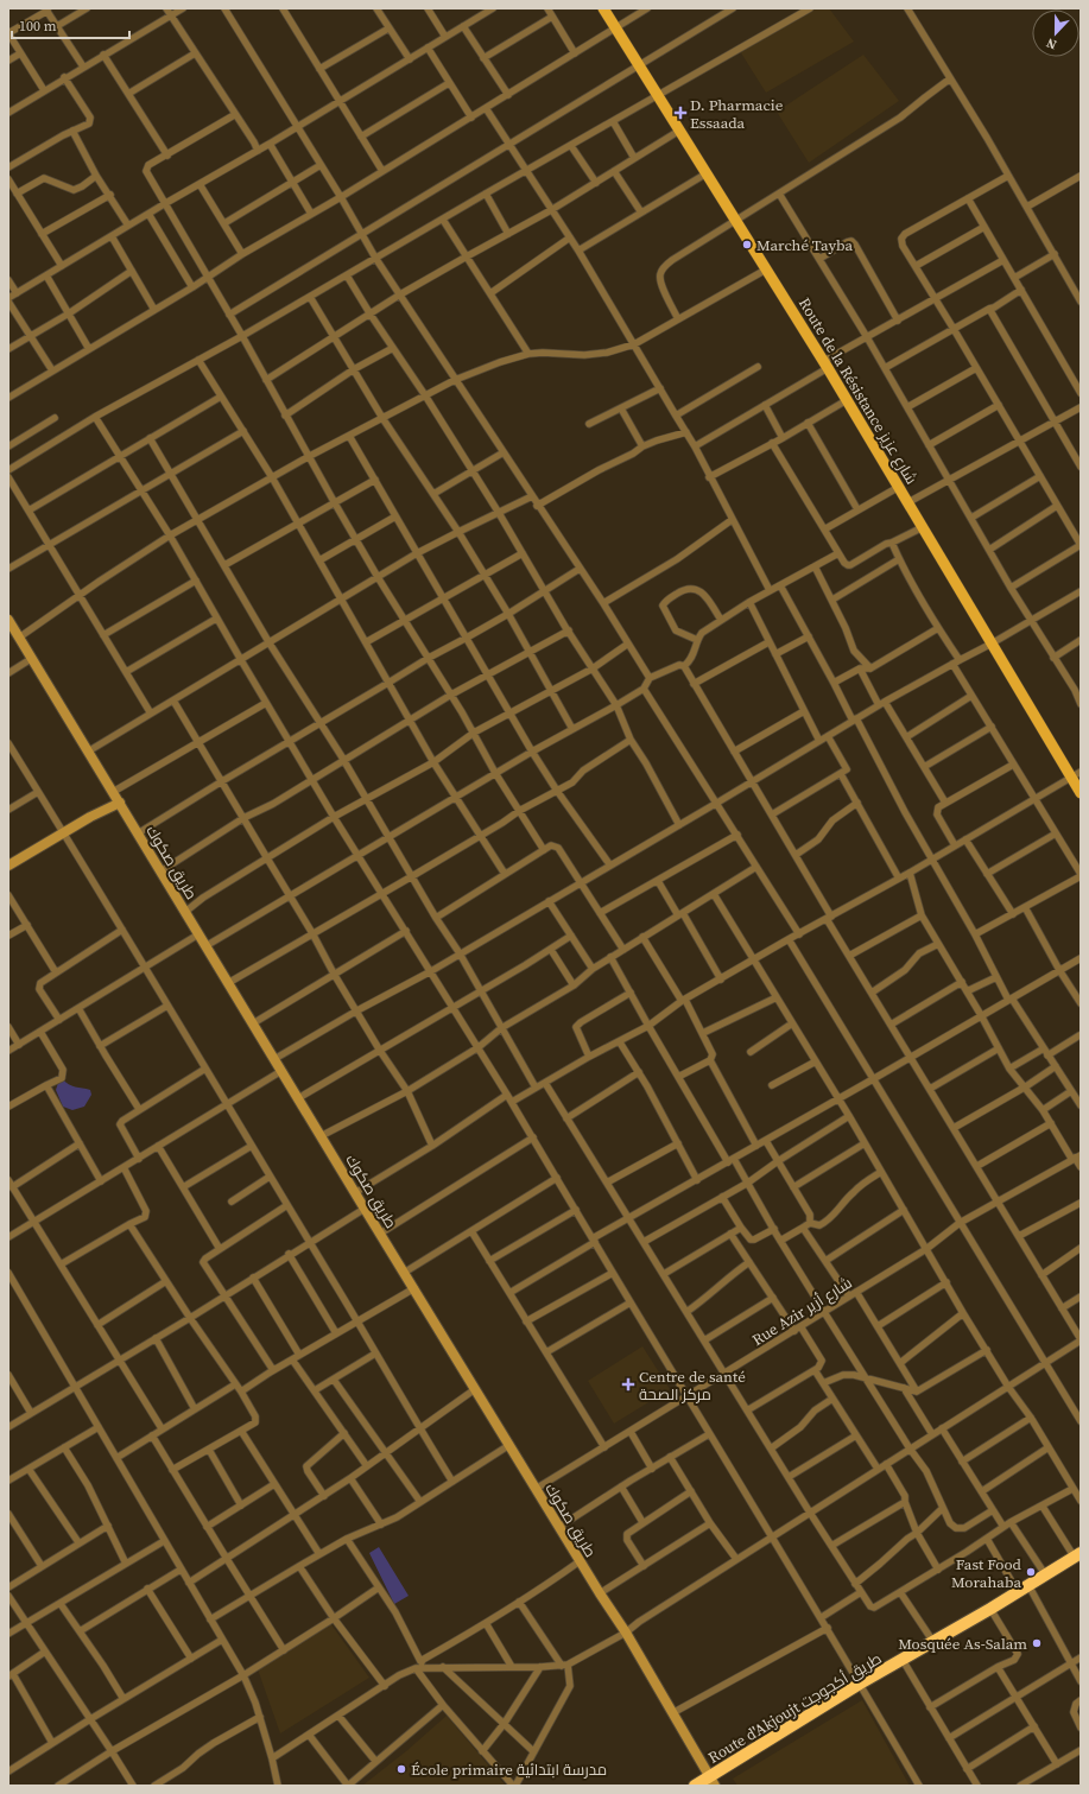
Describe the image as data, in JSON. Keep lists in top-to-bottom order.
{
  "streets": {
    "highway": ["Route d'Akjoujt طريق أكجوجت"],
    "main road": ["Route de la Résistance شارع عزيز"],
    "street": ["طريق صكوك", "Rue Azir شارع أزير"]
  },
  "crossings": [
    ["طريق صكوك", "Rue Azir شارع أزير"],
    ["طريق صكوك", "Route d'Akjoujt طريق أكجوجت"]
  ],
  "places": {
    "health": ["D. Pharmacie Essaada", "Centre de santé مركز الصحة"],
    "other": [
      "Marché Tayba",
      "Fast Food Morahaba",
      "Mosquée As-Salam",
      "École primaire مدرسة ابتدائية"
    ]
  },
  "scale_bar": "100 m",
  "north": "bottom"
}
